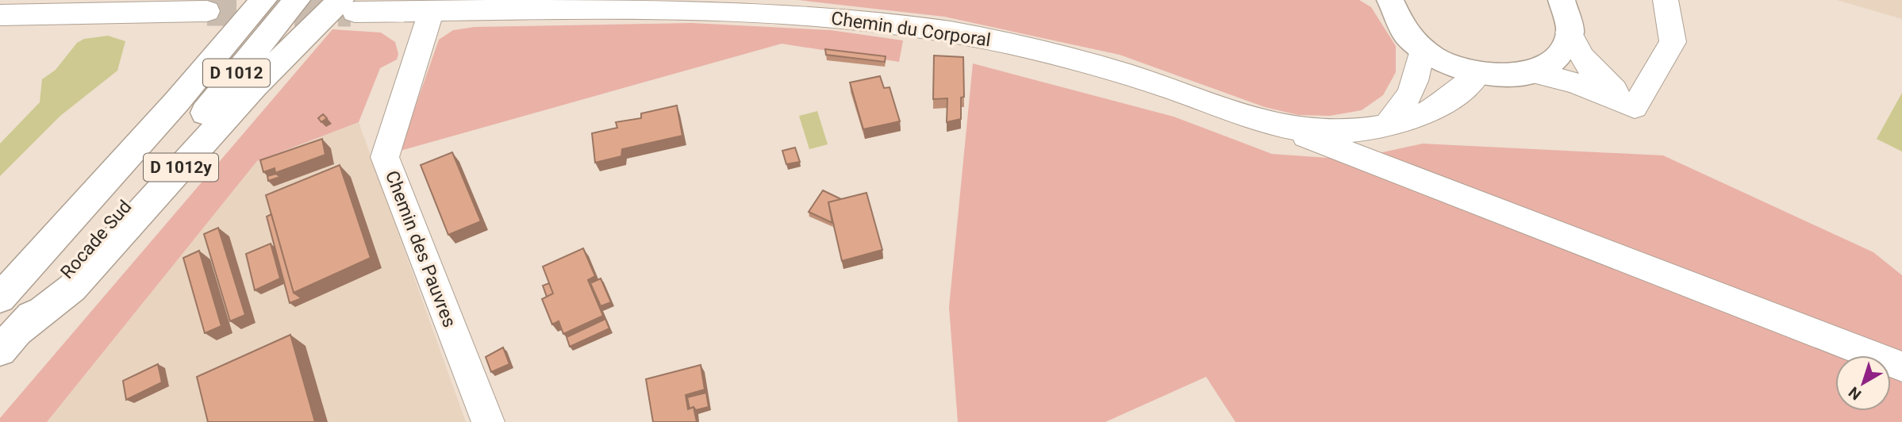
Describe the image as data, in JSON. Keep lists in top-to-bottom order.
{
  "streets": {
    "main road": ["D 1012", "D 1012y", "Rocade Sud"],
    "street": ["Chemin du Corporal", "Chemin des Pauvres"]
  },
  "crossings": [
    ["Chemin du Corporal", "D 1012y"],
    ["Chemin du Corporal", "Chemin des Pauvres"],
    ["D 1012y", "Rocade Sud"]
  ],
  "north": "bottom left"
}
